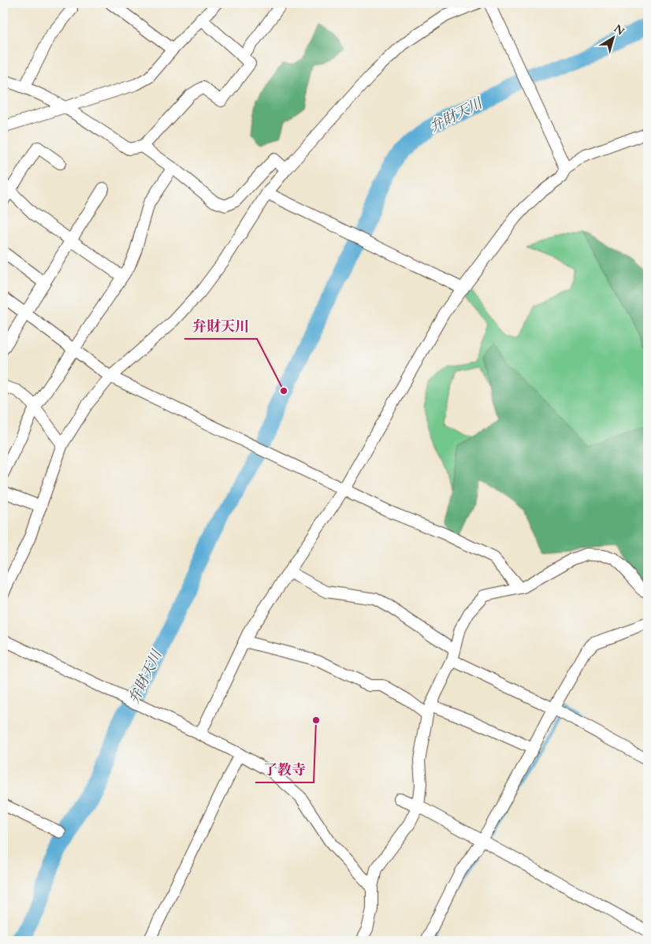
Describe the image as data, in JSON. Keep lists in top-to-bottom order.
{
  "water": ["弁財天川"],
  "places": ["弁財天川", "了教寺"],
  "north": "top right"
}
